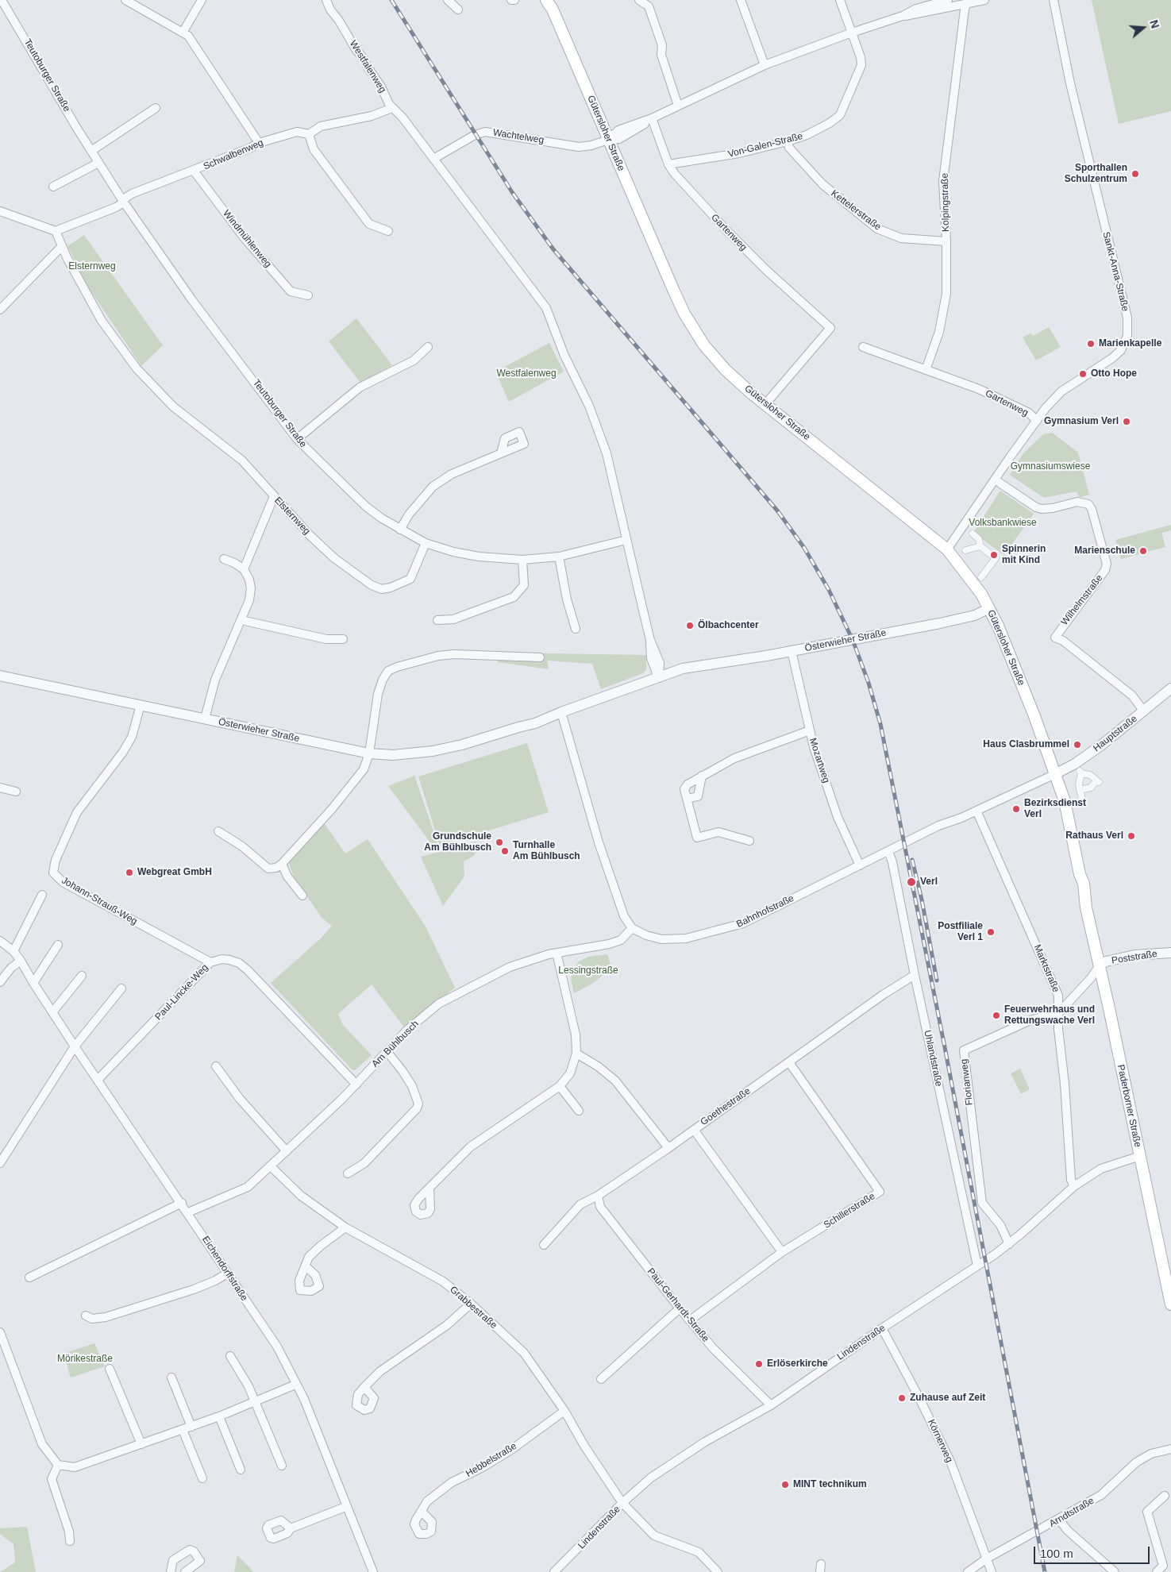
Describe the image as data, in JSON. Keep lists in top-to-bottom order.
{
  "streets": {
    "main road": ["Gütersloher Straße", "Paderborner Straße"],
    "street": [
      "Westfalenweg",
      "Teutoburger Straße",
      "Wachtelweg",
      "Von-Galen-Straße",
      "Schwalbenweg",
      "Kolpingstraße",
      "Kettelerstraße",
      "Gartenweg",
      "Windmühlenweg",
      "Sankt-Anna-Straße",
      "Elsternweg",
      "Wilhelmstraße",
      "Österwieher Straße",
      "Hauptstraße",
      "Mozartweg",
      "Johann-Strauß-Weg",
      "Bahnhofstraße",
      "Poststraße",
      "Marktstraße",
      "Paul-Lincke-Weg",
      "Am Bühlbusch",
      "Uhlandstraße",
      "Florianweg",
      "Goethestraße",
      "Schillerstraße",
      "Eichendorffstraße",
      "Paul-Gerhardt-Straße",
      "Grabbestraße",
      "Lindenstraße",
      "Körnerweg",
      "Hebbelstraße",
      "Arndtstraße"
    ]
  },
  "crossings": [
    ["Westfalenweg", "Teutoburger Straße"],
    ["Westfalenweg", "Wachtelweg"],
    ["Westfalenweg", "Schwalbenweg"],
    ["Westfalenweg", "Österwieher Straße"],
    ["Teutoburger Straße", "Schwalbenweg"],
    ["Teutoburger Straße", "Elsternweg"],
    ["Gütersloher Straße", "Wachtelweg"],
    ["Gütersloher Straße", "Gartenweg"],
    ["Gütersloher Straße", "Sankt-Anna-Straße"],
    ["Gütersloher Straße", "Österwieher Straße"],
    ["Gütersloher Straße", "Hauptstraße"],
    ["Gütersloher Straße", "Bahnhofstraße"],
    ["Gütersloher Straße", "Paderborner Straße"],
    ["Wachtelweg", "Von-Galen-Straße"],
    ["Wachtelweg", "Gartenweg"],
    ["Von-Galen-Straße", "Kettelerstraße"],
    ["Von-Galen-Straße", "Gartenweg"],
    ["Schwalbenweg", "Windmühlenweg"],
    ["Schwalbenweg", "Elsternweg"],
    ["Kolpingstraße", "Kettelerstraße"],
    ["Kolpingstraße", "Gartenweg"],
    ["Gartenweg", "Sankt-Anna-Straße"],
    ["Sankt-Anna-Straße", "Wilhelmstraße"],
    ["Wilhelmstraße", "Hauptstraße"],
    ["Österwieher Straße", "Mozartweg"],
    ["Österwieher Straße", "Johann-Strauß-Weg"],
    ["Hauptstraße", "Bahnhofstraße"],
    ["Hauptstraße", "Paderborner Straße"],
    ["Mozartweg", "Bahnhofstraße"],
    ["Johann-Strauß-Weg", "Paul-Lincke-Weg"],
    ["Bahnhofstraße", "Marktstraße"],
    ["Bahnhofstraße", "Am Bühlbusch"],
    ["Bahnhofstraße", "Uhlandstraße"],
    ["Bahnhofstraße", "Paderborner Straße"],
    ["Poststraße", "Paderborner Straße"],
    ["Marktstraße", "Florianweg"],
    ["Marktstraße", "Lindenstraße"],
    ["Paul-Lincke-Weg", "Am Bühlbusch"],
    ["Paul-Lincke-Weg", "Eichendorffstraße"],
    ["Am Bühlbusch", "Eichendorffstraße"],
    ["Am Bühlbusch", "Grabbestraße"],
    ["Uhlandstraße", "Goethestraße"],
    ["Uhlandstraße", "Lindenstraße"],
    ["Florianweg", "Lindenstraße"],
    ["Paderborner Straße", "Lindenstraße"],
    ["Goethestraße", "Schillerstraße"],
    ["Goethestraße", "Paul-Gerhardt-Straße"],
    ["Schillerstraße", "Paul-Gerhardt-Straße"],
    ["Paul-Gerhardt-Straße", "Lindenstraße"],
    ["Grabbestraße", "Lindenstraße"],
    ["Grabbestraße", "Hebbelstraße"],
    ["Lindenstraße", "Körnerweg"],
    ["Körnerweg", "Arndtstraße"]
  ],
  "parks": [
    "Elsternweg",
    "Westfalenweg",
    "Gymnasiumswiese",
    "Volksbankwiese",
    "Lessingstraße",
    "Mörikestraße"
  ],
  "places": [
    "Sporthallen Schulzentrum",
    "Marienkapelle",
    "Otto Hope",
    "Gymnasium Verl",
    "Marienschule",
    "Spinnerin mit Kind",
    "Ölbachcenter",
    "Haus Clasbrummel",
    "Bezirksdienst Verl",
    "Rathaus Verl",
    "Grundschule Am Bühlbusch",
    "Turnhalle Am Bühlbusch",
    "Webgreat GmbH",
    "Verl",
    "Postfiliale Verl 1",
    "Feuerwehrhaus und Rettungswache Verl",
    "Erlöserkirche",
    "Zuhause auf Zeit",
    "MINT technikum"
  ],
  "scale_bar": "100 m",
  "north": "right"
}
